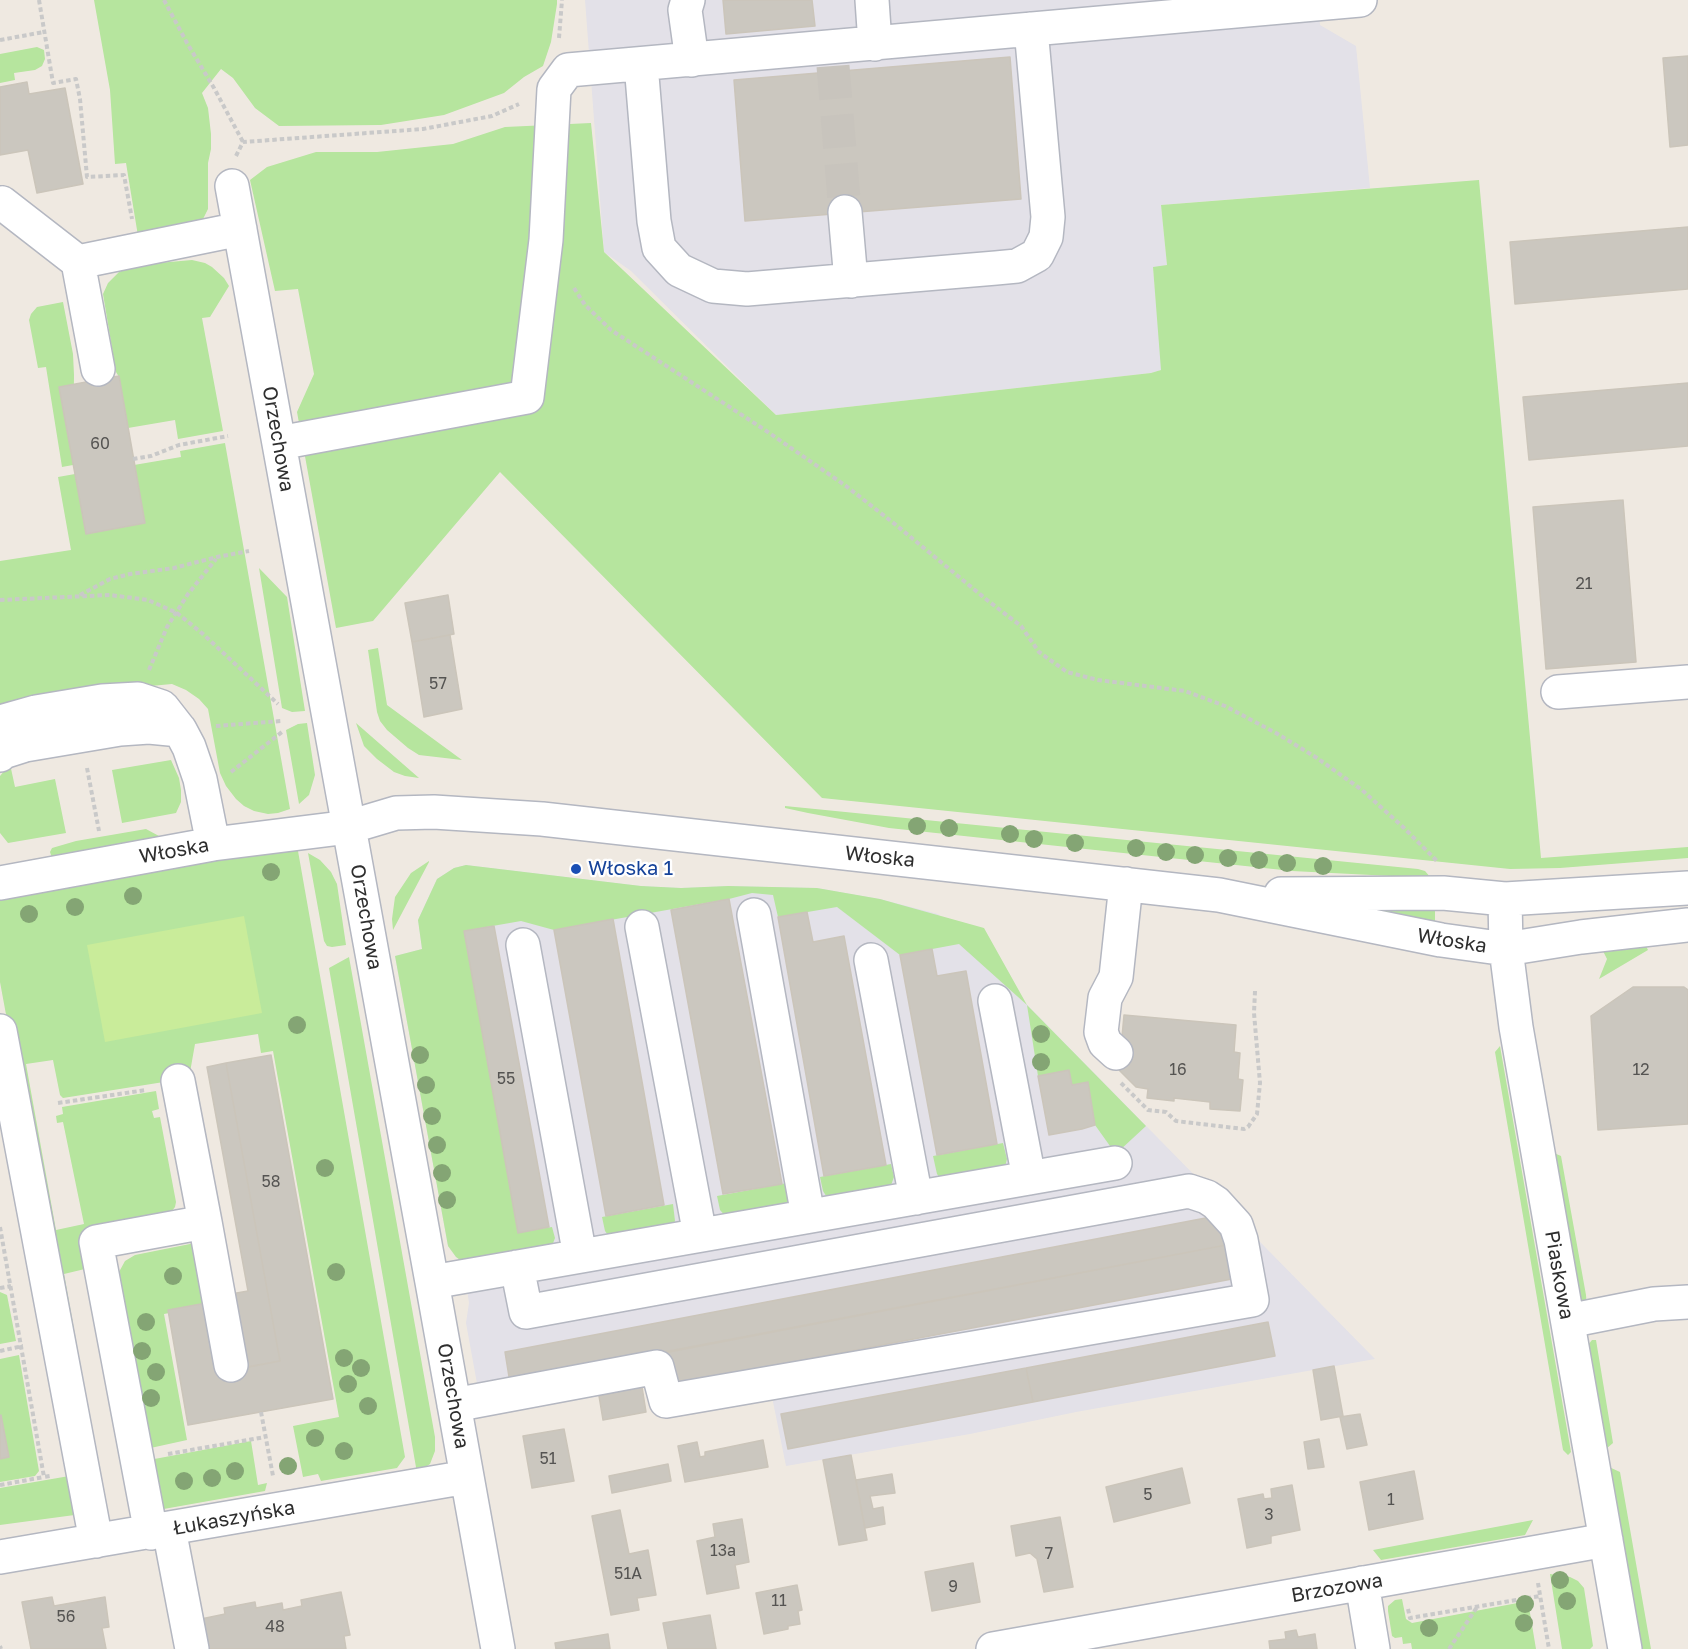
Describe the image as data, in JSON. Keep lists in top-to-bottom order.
{
  "streets": {
    "street": [
      "Orzechowa",
      "Włoska",
      "Piaskowa",
      "Łukaszyńska",
      "Brzozowa"
    ]
  },
  "crossings": [
    ["Orzechowa", "Włoska"],
    ["Orzechowa", "Łukaszyńska"],
    ["Włoska", "Piaskowa"],
    ["Piaskowa", "Brzozowa"]
  ],
  "places": ["Włoska 1"],
  "house_numbers": [
    "60",
    "21",
    "57",
    "16",
    "12",
    "55",
    "58",
    "51",
    "5",
    "1",
    "3",
    "13a",
    "7",
    "51A",
    "9",
    "11",
    "56",
    "48"
  ]
}
